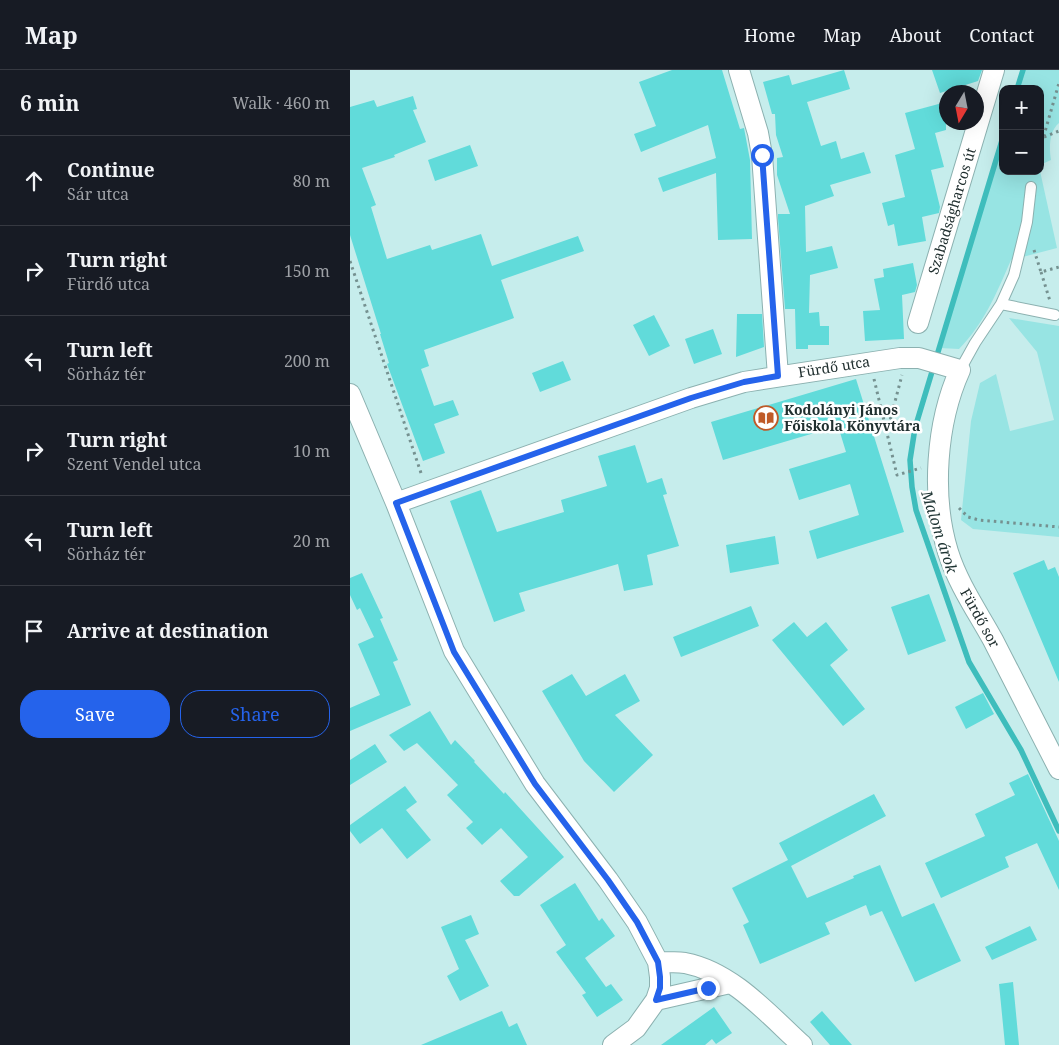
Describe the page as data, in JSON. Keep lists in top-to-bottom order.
{
  "streets": {
    "street": ["Szabadságharcos út", "Fürdő utca", "Fürdő sor"]
  },
  "crossings": [
    ["Fürdő utca", "Fürdő sor"]
  ],
  "water": ["Malom árok"],
  "places": {
    "library": ["Kodolányi János Főiskola Könyvtára"]
  },
  "north": "bottom",
  "page": {
    "header": "Map",
    "nav": [
      "Home",
      "Map",
      "About",
      "Contact"
    ],
    "heading": ["6 min", "Walk · 460 m"],
    "map_buttons": ["+", "−"],
    "list": [
      ["Continue", "Sár utca", "80 m"],
      ["Turn right", "Fürdő utca", "150 m"],
      ["Turn left", "Sörház tér", "200 m"],
      ["Turn right", "Szent Vendel utca", "10 m"],
      ["Turn left", "Sörház tér", "20 m"],
      "Arrive at destination"
    ],
    "buttons": ["Save", "Share"]
  }
}
